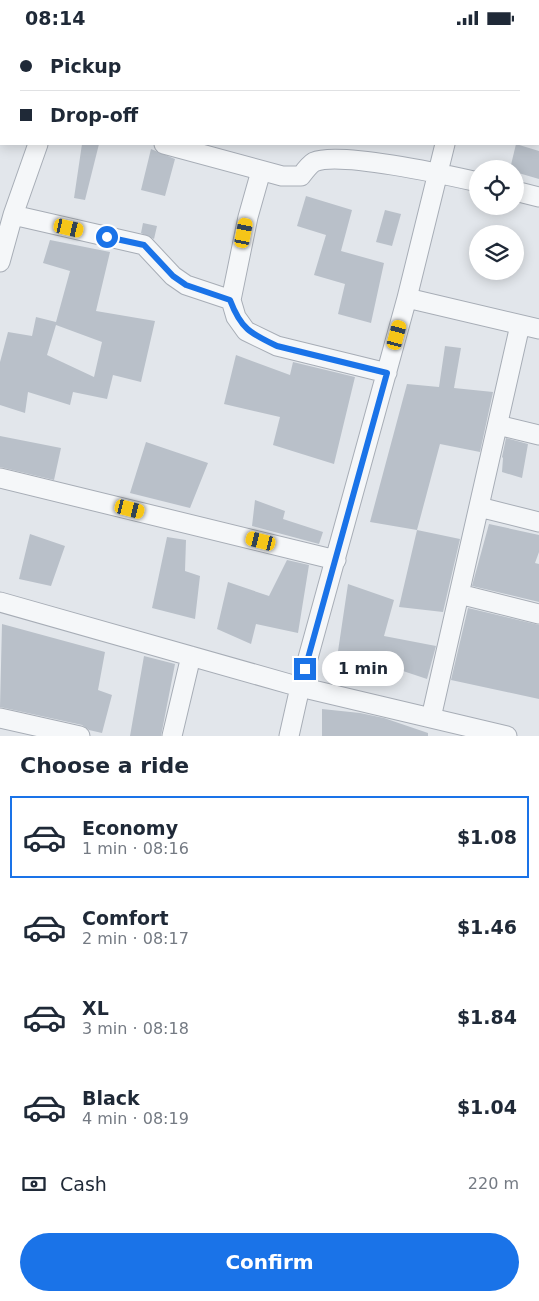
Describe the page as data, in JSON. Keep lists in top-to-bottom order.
{
  "page": {
    "status": "08:14",
    "banner": ["Pickup", "Drop-off"],
    "bubble": "1 min",
    "heading": "Choose a ride",
    "list": [
      {
        "name": "Economy",
        "note": "1 min · 08:16",
        "value": "$1.08"
      },
      {
        "name": "Comfort",
        "note": "2 min · 08:17",
        "value": "$1.46"
      },
      {
        "name": "XL",
        "note": "3 min · 08:18",
        "value": "$1.84"
      },
      {
        "name": "Black",
        "note": "4 min · 08:19",
        "value": "$1.04"
      }
    ],
    "pay": ["Cash", "220 m"],
    "buttons": "Confirm"
  }
}
